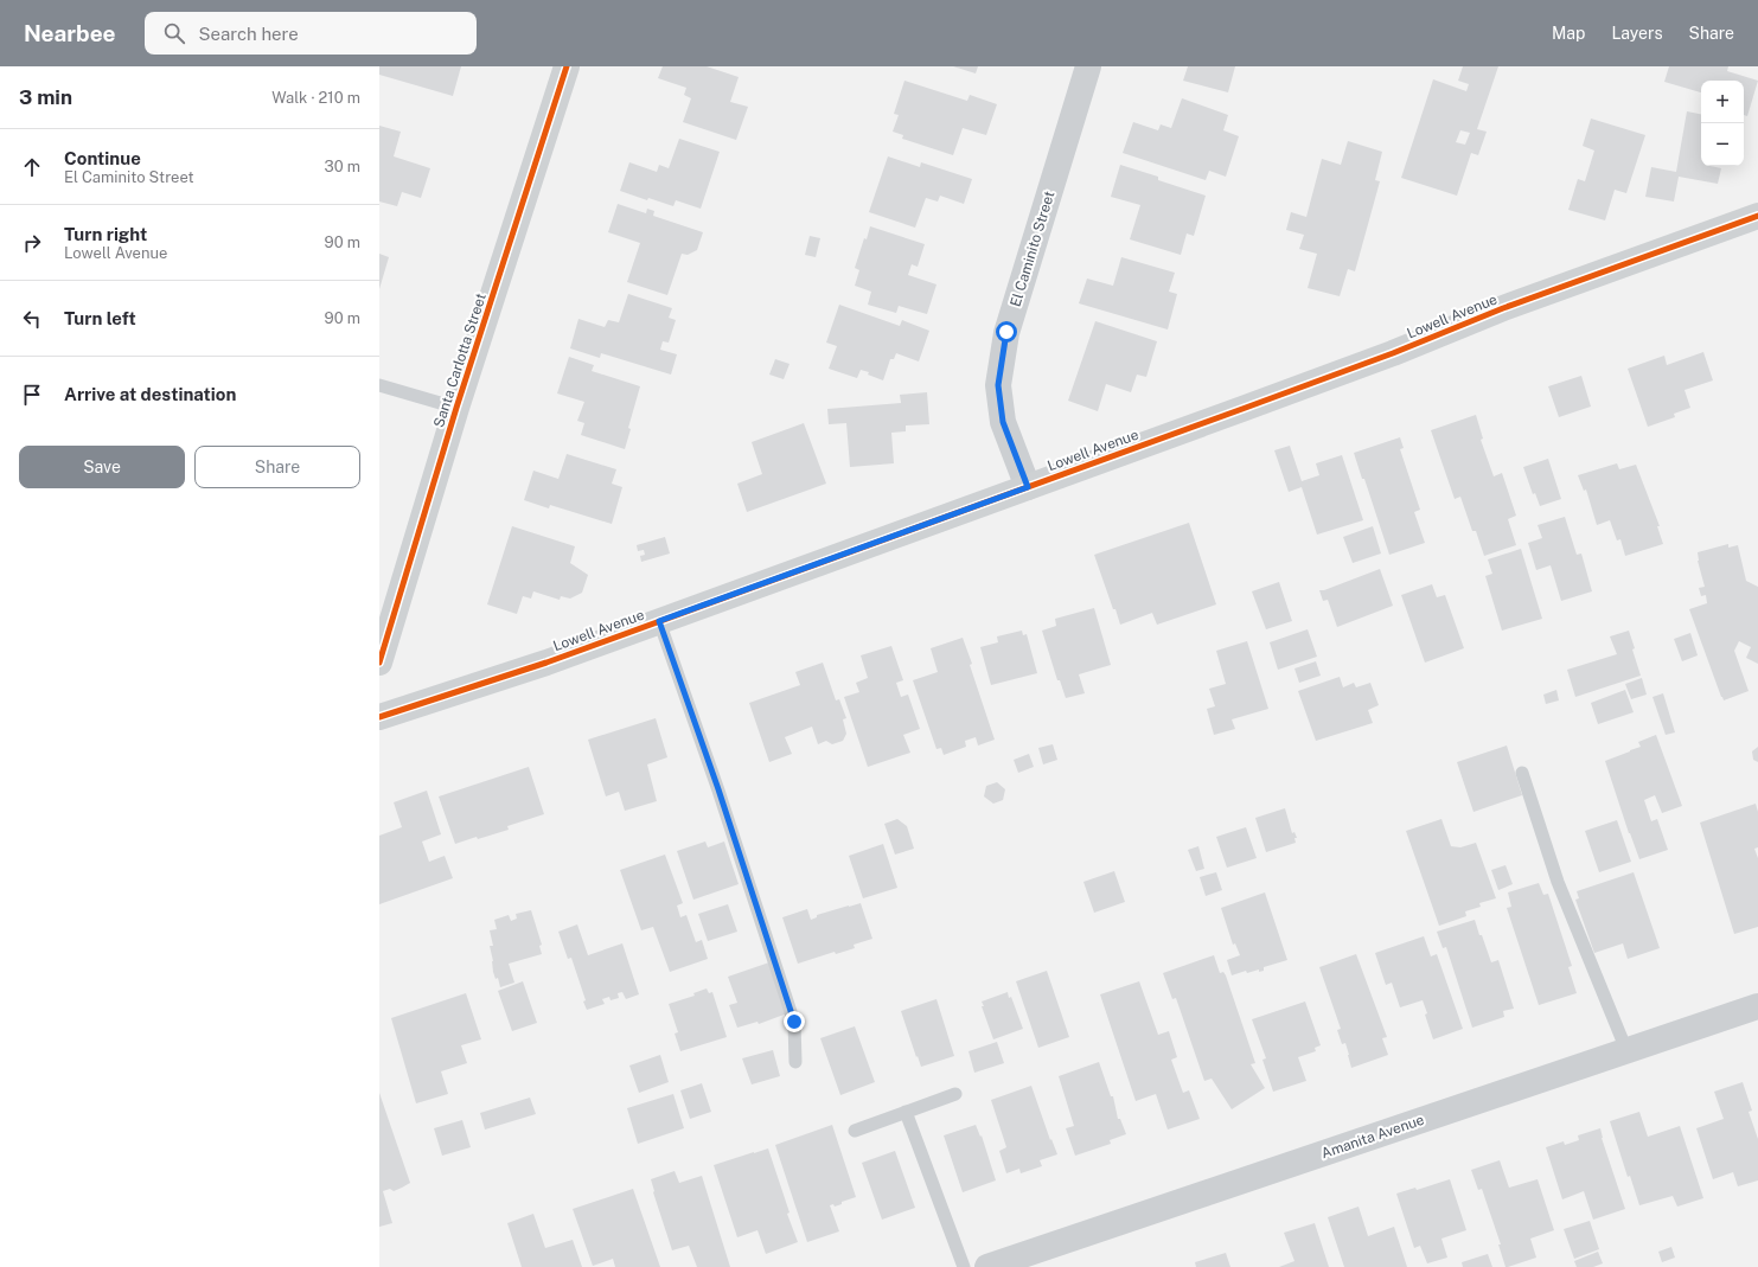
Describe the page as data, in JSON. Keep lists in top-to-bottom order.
{
  "streets": {
    "street": [
      "El Caminito Street",
      "Lowell Avenue",
      "Santa Carlotta Street",
      "Amanita Avenue"
    ]
  },
  "crossings": [
    ["El Caminito Street", "Lowell Avenue"]
  ],
  "page": {
    "header": "Nearbee",
    "search": "Search here",
    "nav": ["Map", "Layers", "Share"],
    "heading": ["3 min", "Walk · 210 m"],
    "map_buttons": ["+", "−"],
    "list": [
      ["Continue", "El Caminito Street", "30 m"],
      ["Turn right", "Lowell Avenue", "90 m"],
      ["Turn left", "90 m"],
      "Arrive at destination"
    ],
    "buttons": ["Save", "Share"]
  }
}
